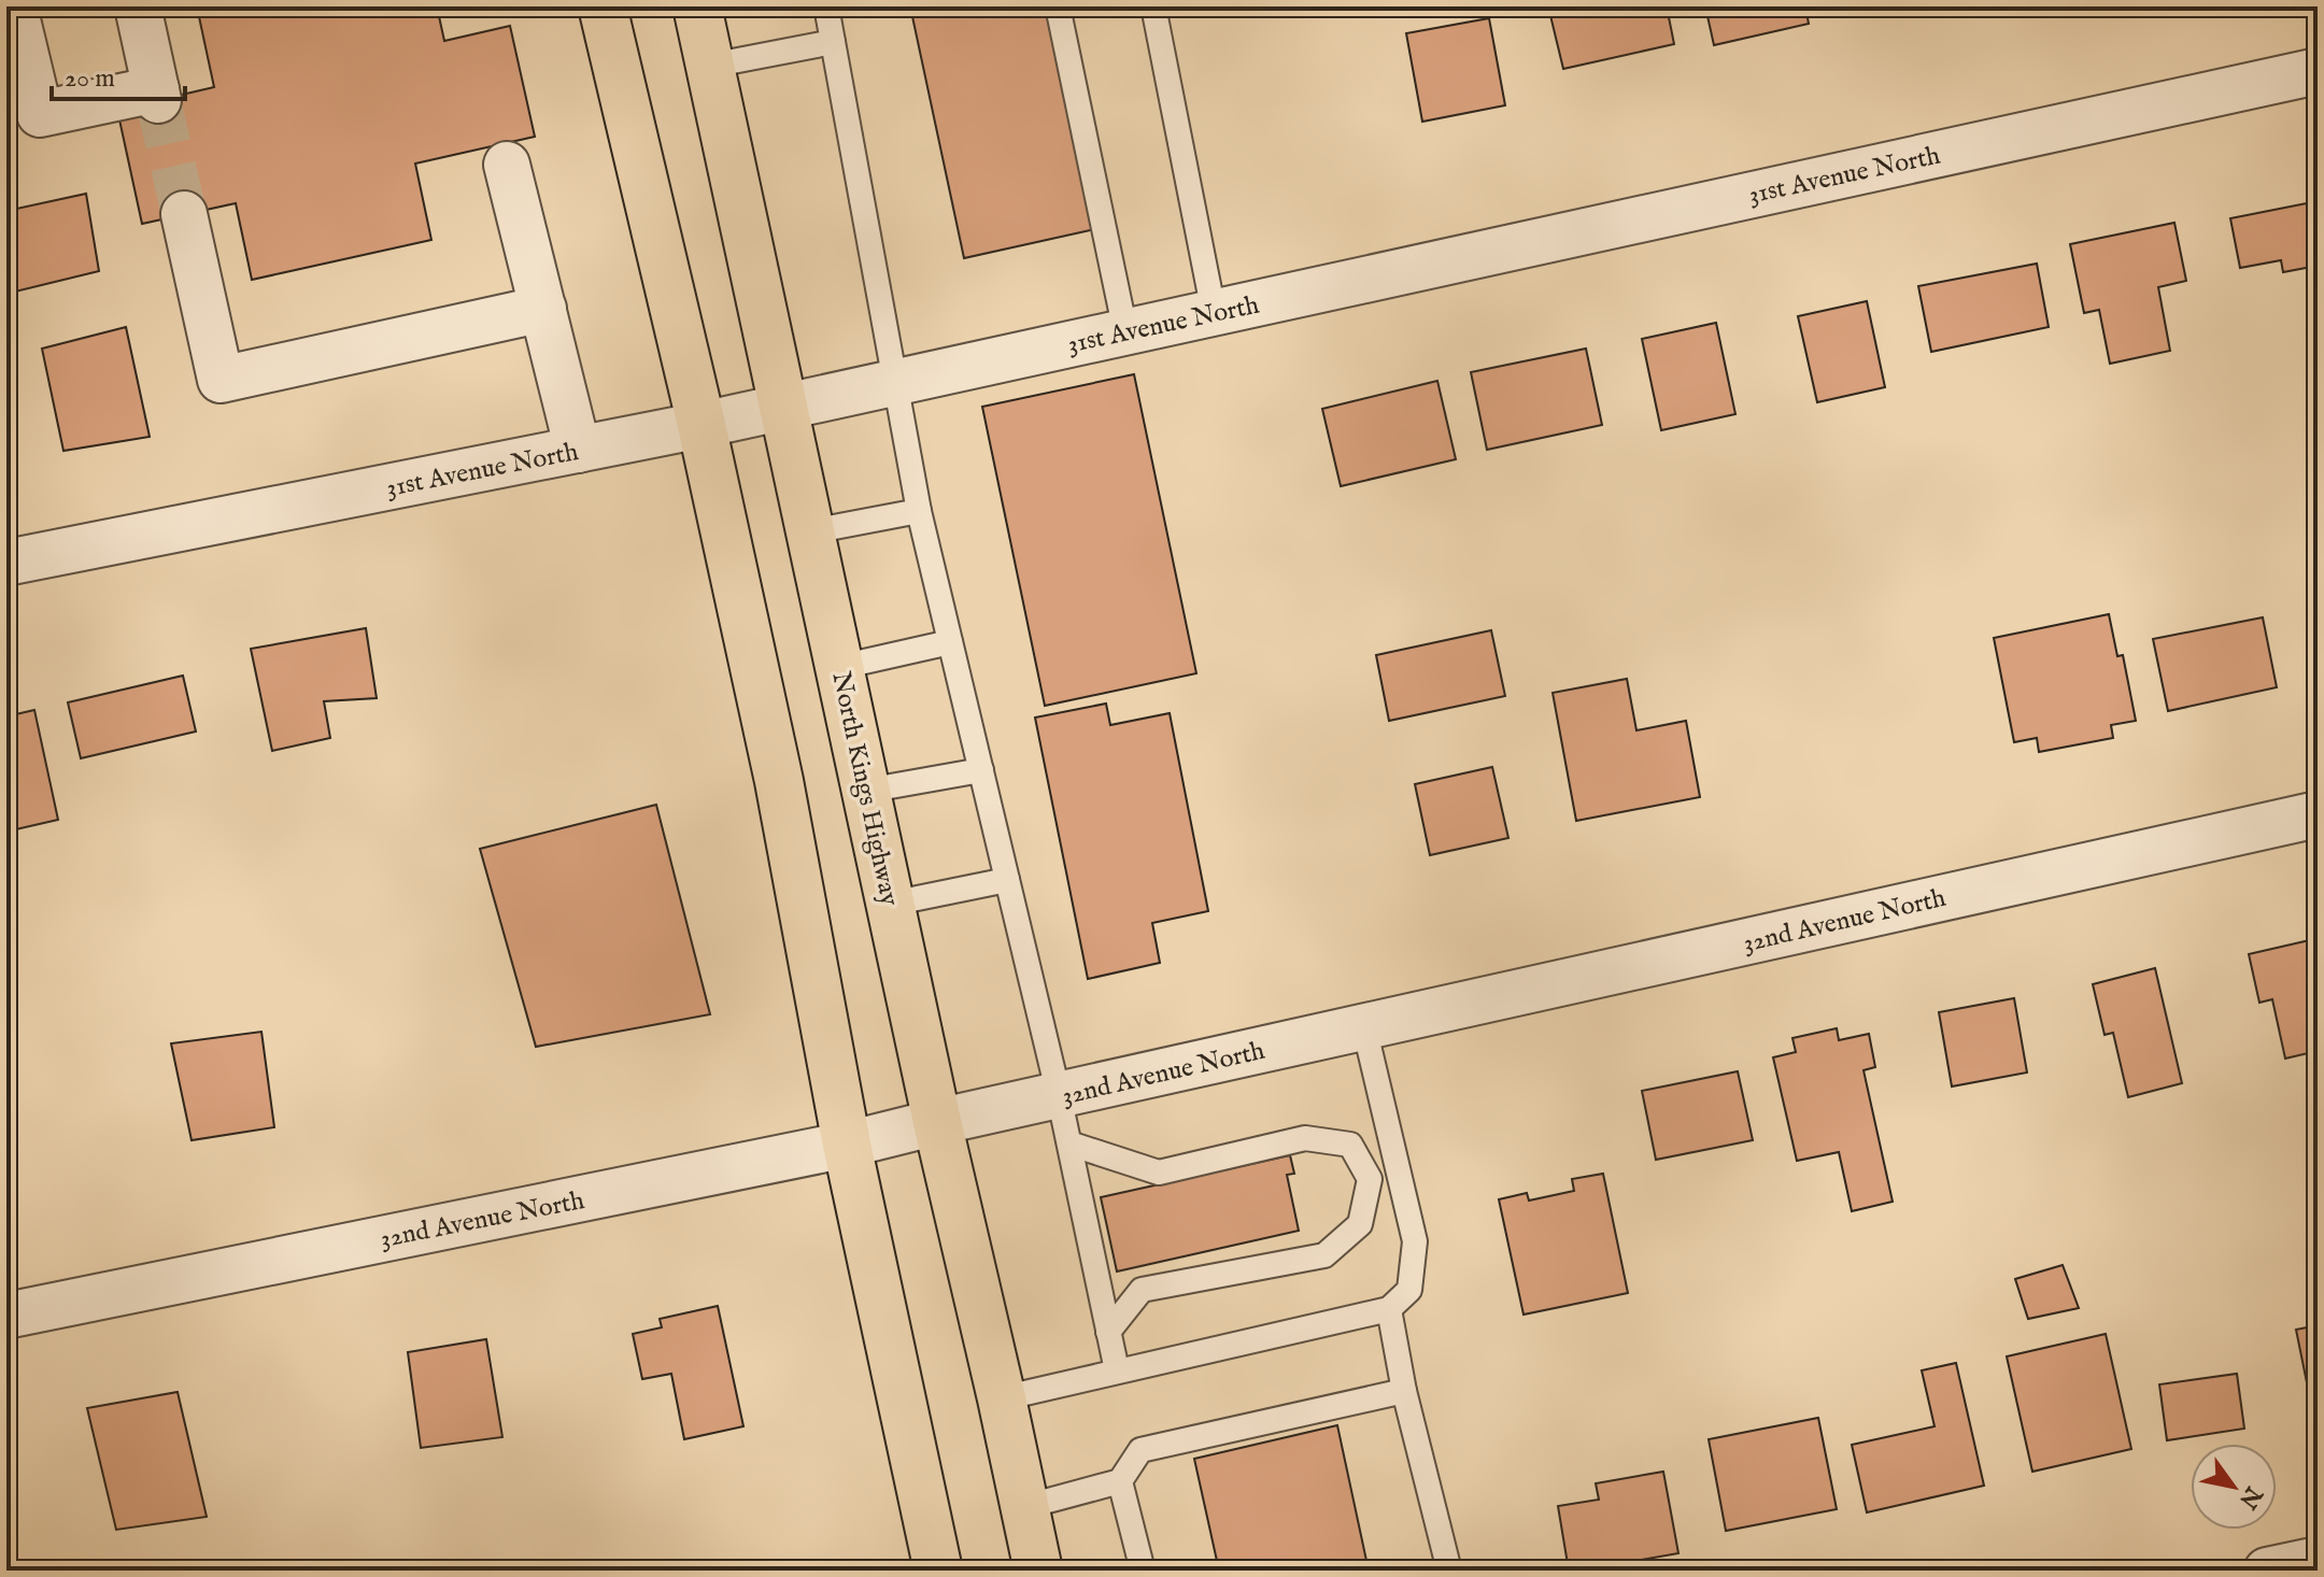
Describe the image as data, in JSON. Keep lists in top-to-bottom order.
{
  "streets": {
    "main road": ["North Kings Highway"],
    "street": ["31st Avenue North", "32nd Avenue North"]
  },
  "crossings": [
    ["31st Avenue North", "North Kings Highway"],
    ["North Kings Highway", "32nd Avenue North"]
  ],
  "scale_bar": "20 m",
  "north": "bottom right"
}
